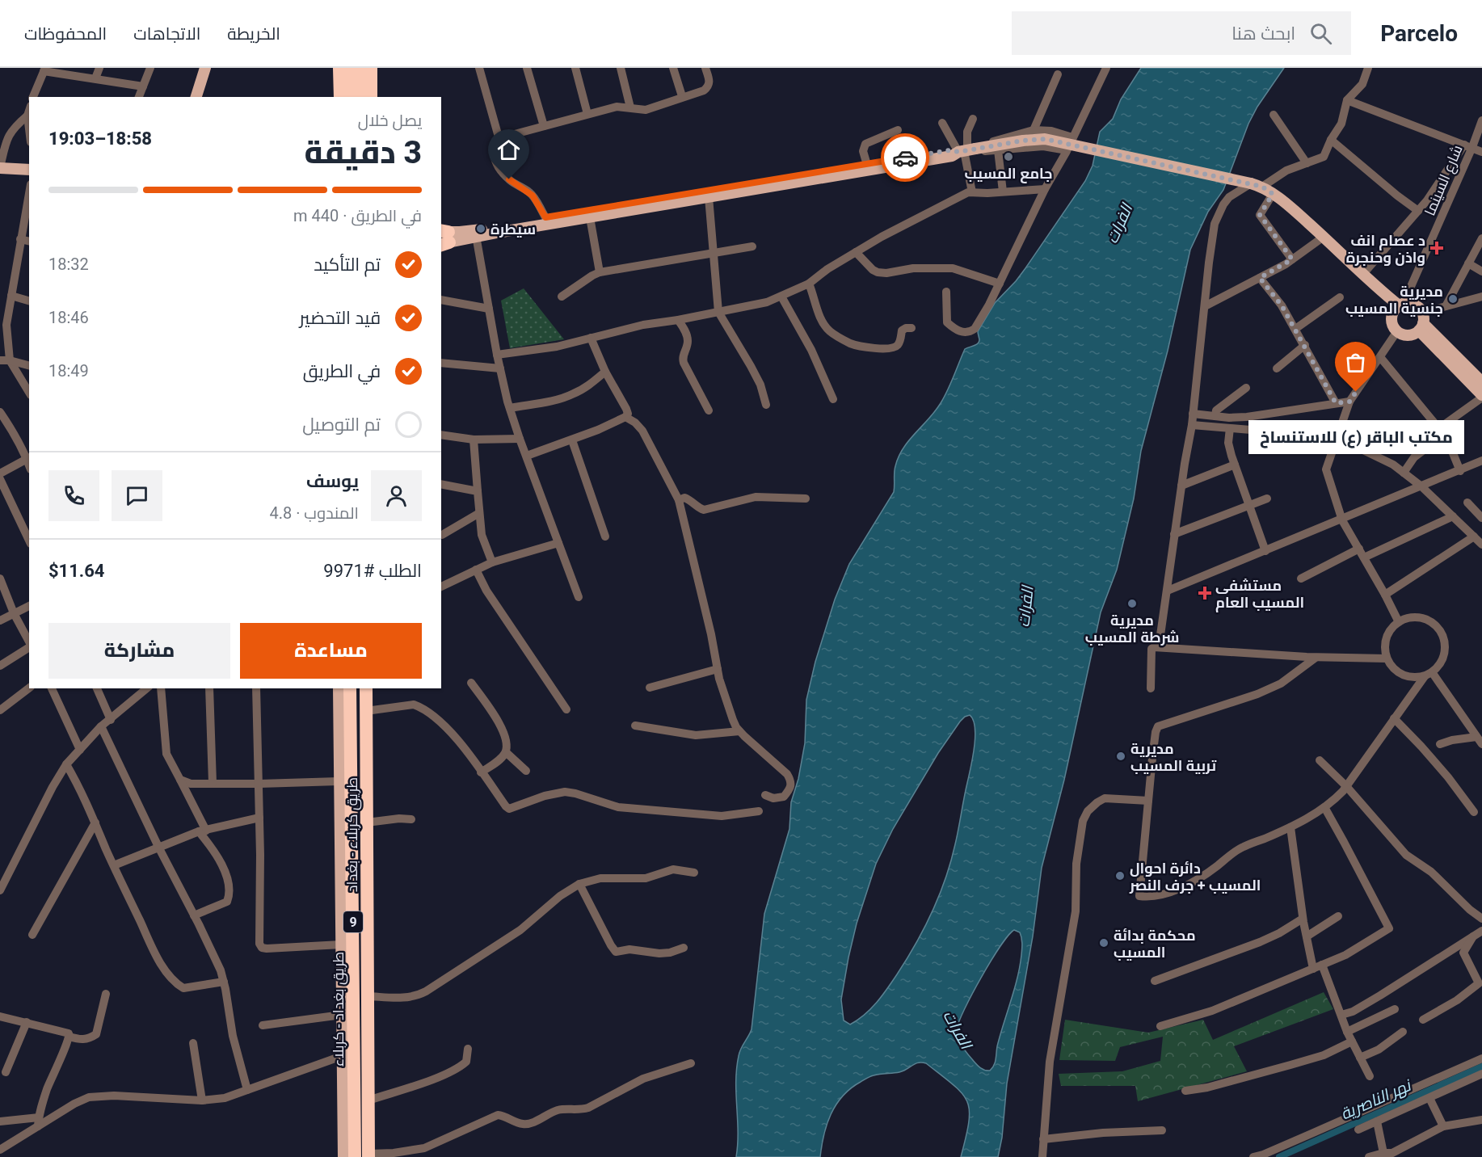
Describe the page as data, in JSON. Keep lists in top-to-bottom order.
{
  "streets": {
    "highway": ["طريق كربلاء - بغداد", "9", "طريق بغداد - كربلاء"],
    "street": ["شارع السينما"]
  },
  "water": ["الفرات", "نهر الناصرية"],
  "places": {
    "other": [
      "جامع المسيب",
      "سيطرة",
      "مديرية جنسية المسيب",
      "مكتب الباقر (ع) للاستنساخ",
      "مديرية شرطة المسيب",
      "مديرية تربية المسيب",
      "دائرة احوال المسيب + جرف النصر",
      "محكمة بدائة المسيب"
    ],
    "health": ["د عصام انف واذن وحنجرة", "مستشفى المسيب العام"]
  },
  "page": {
    "header": "Parcelo",
    "search": "ابحث هنا",
    "nav": ["الخريطة", "الاتجاهات", "المحفوظات"],
    "heading": ["3 دقيقة", "يصل خلال", "18:58–19:03"],
    "panel": [
      "يوسف",
      "المندوب · 4.8",
      "الطلب #9971",
      "$11.64"
    ],
    "bar": "في الطريق · 440 m",
    "list": [
      ["تم التأكيد", "18:32"],
      ["قيد التحضير", "18:46"],
      ["في الطريق", "18:49"],
      "تم التوصيل"
    ],
    "bubble": "مكتب الباقر (ع) للاستنساخ",
    "buttons": ["مساعدة", "مشاركة"]
  }
}
